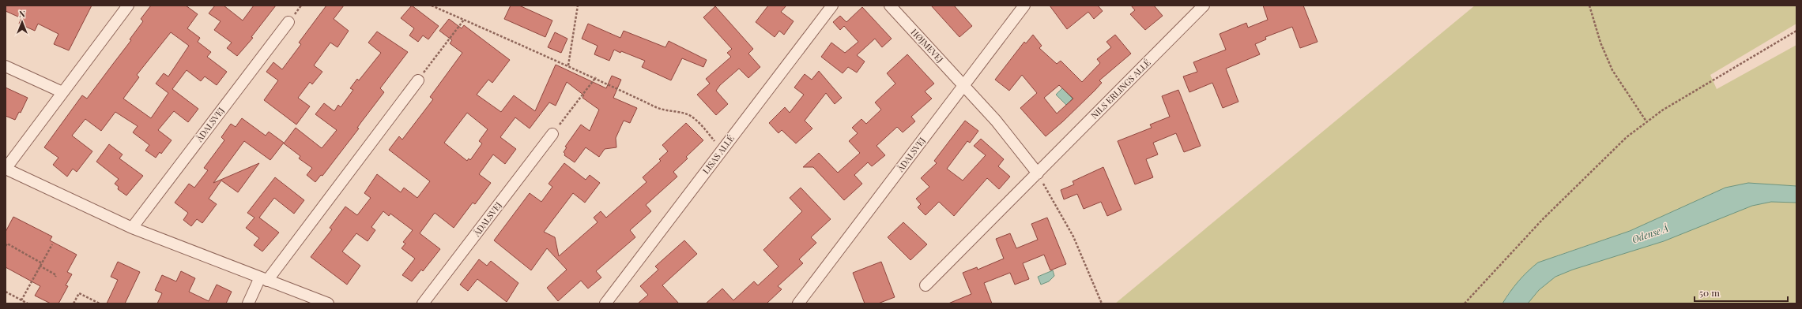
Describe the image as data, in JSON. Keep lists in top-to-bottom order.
{
  "streets": {
    "street": [
      "HØJMEVEJ",
      "NILS ERLINGS ALLÉ",
      "ÅDALSVEJ",
      "LISAS ALLÉ"
    ]
  },
  "crossings": [
    ["HØJMEVEJ", "ÅDALSVEJ"]
  ],
  "water": ["Odense Å"],
  "scale_bar": "50 m",
  "north": "top"
}
